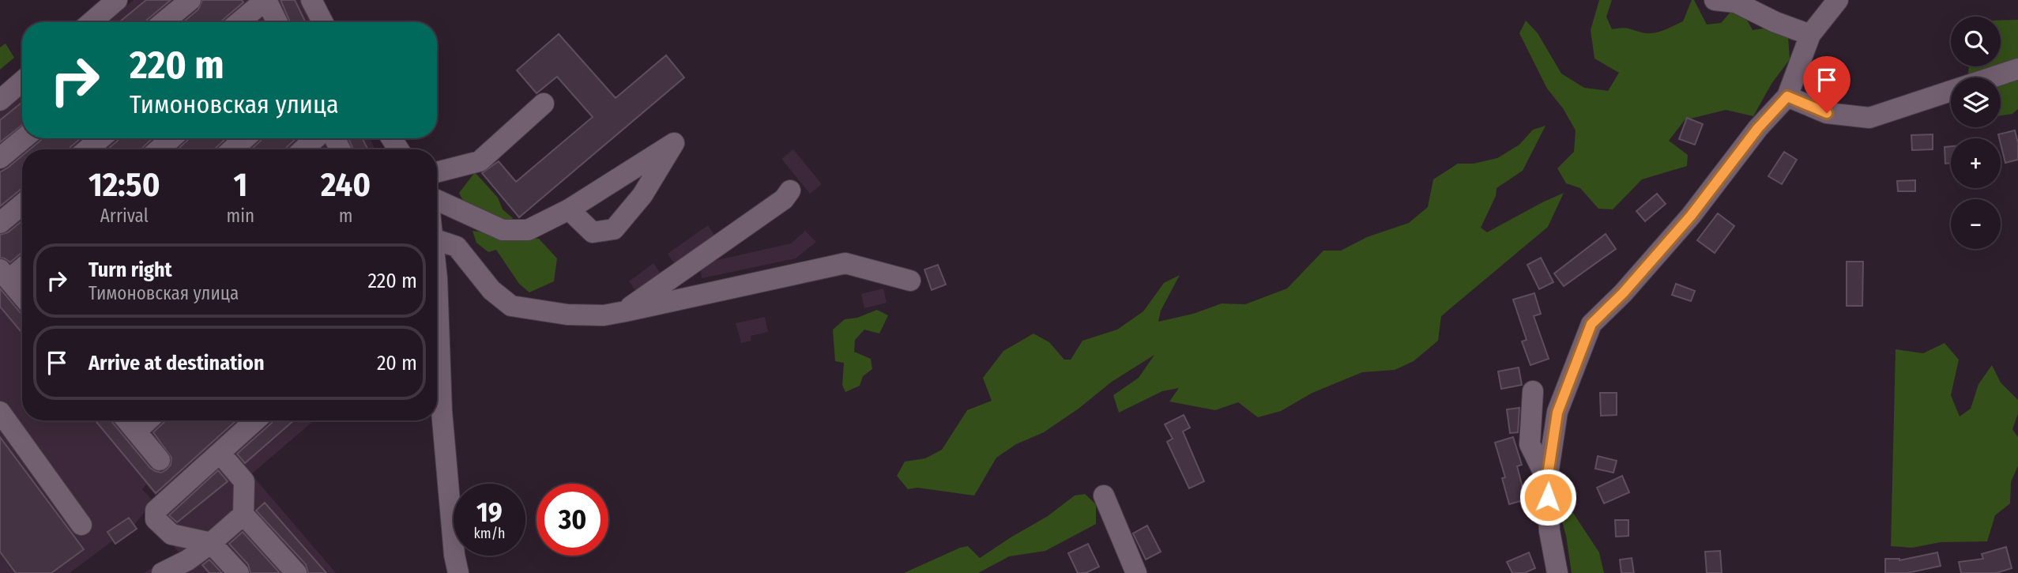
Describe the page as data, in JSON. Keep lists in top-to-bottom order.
{
  "page": {
    "map_buttons": ["+", "−"],
    "turn": ["220 m", "Тимоновская улица"],
    "eta": [
      "12:50",
      "Arrival",
      "1",
      "min",
      "240",
      "m"
    ],
    "list": [
      {
        "name": "Turn right",
        "note": "Тимоновская улица",
        "value": "220 m"
      },
      {
        "name": "Arrive at destination",
        "value": "20 m"
      }
    ],
    "speed": "19 km/h",
    "limit": "30"
  }
}
